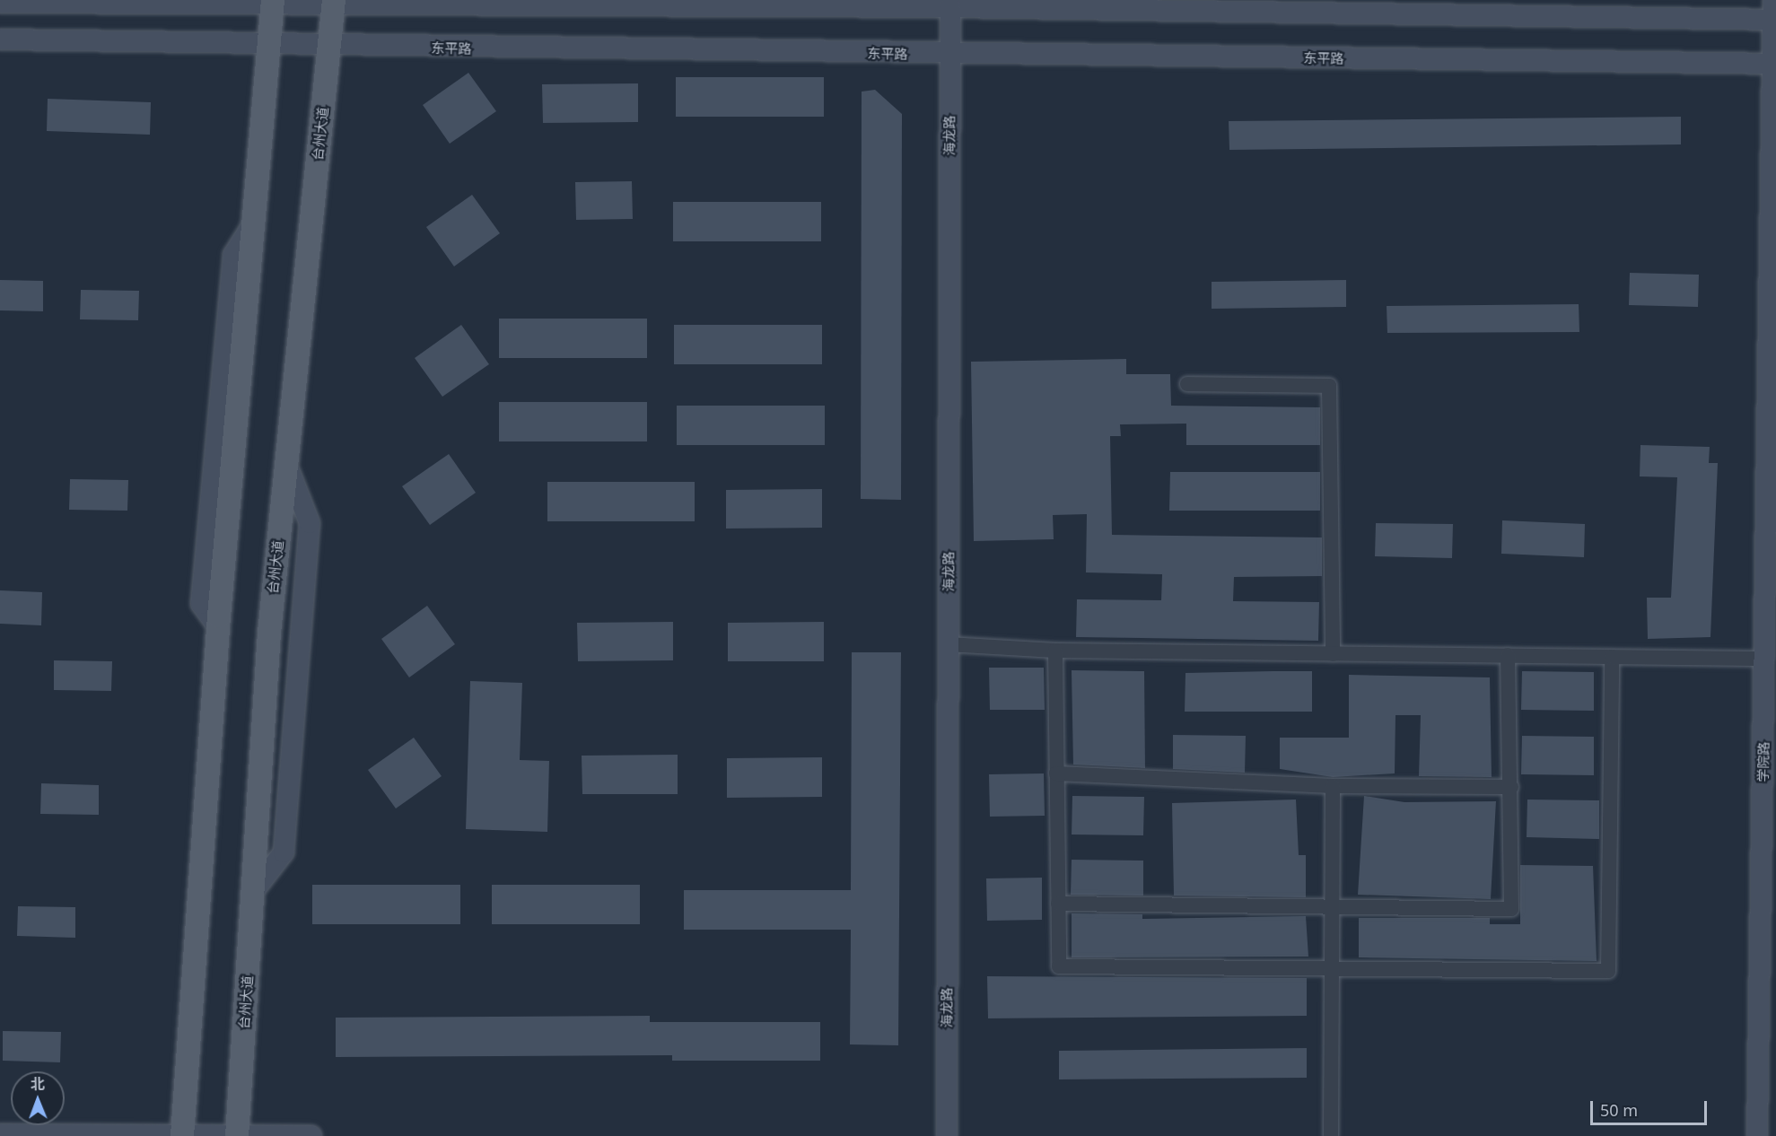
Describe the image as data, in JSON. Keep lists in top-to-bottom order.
{
  "streets": {
    "main road": [
      "东平路",
      "台州大道",
      "海龙路",
      "学院路"
    ]
  },
  "crossings": [
    ["东平路", "台州大道"],
    ["东平路", "海龙路"],
    ["东平路", "学院路"]
  ],
  "scale_bar": "50 m",
  "north": "top"
}
